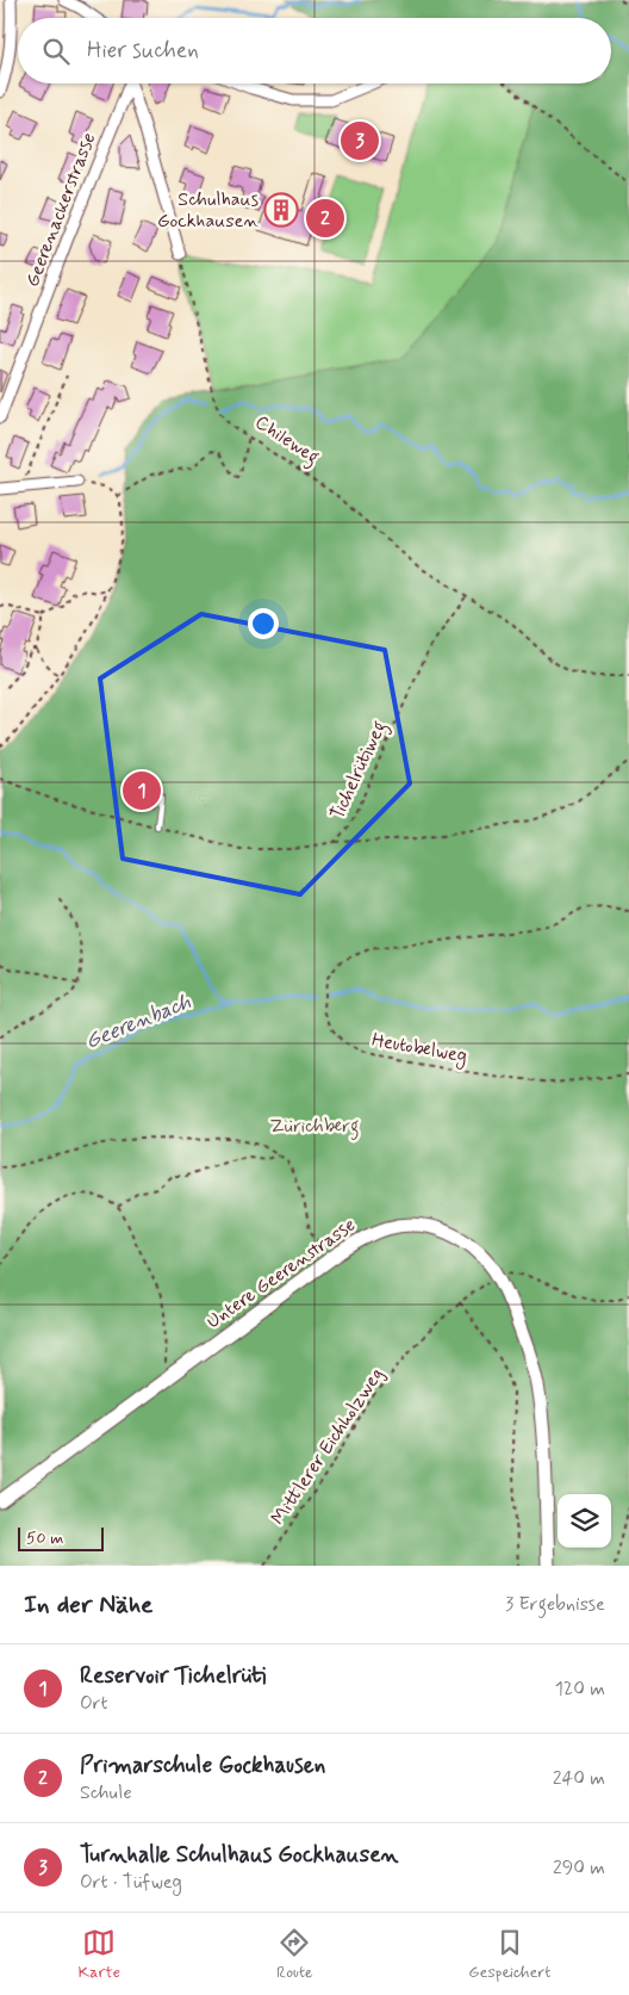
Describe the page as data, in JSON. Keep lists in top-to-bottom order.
{
  "streets": {
    "street": ["Geerenackerstrasse", "Untere Geerenstrasse"],
    "path": [
      "Chileweg",
      "Tichelrütiweg",
      "Heutobelweg",
      "Mittlerer Eichholzweg"
    ]
  },
  "crossings": [
    ["Chileweg", "Tichelrütiweg"],
    ["Untere Geerenstrasse", "Mittlerer Eichholzweg"]
  ],
  "water": ["Geerenbach"],
  "parks": ["Zürichberg"],
  "places": {
    "building": ["Schulhaus Gockhausen"]
  },
  "scale_bar": "50 m",
  "page": {
    "search": "Hier suchen",
    "pins": ["3", "2", "1"],
    "scale": "50 m",
    "heading": ["In der Nähe", "3 Ergebnisse"],
    "list": [
      {
        "mark": "1",
        "name": "Reservoir Tichelrüti",
        "note": "Ort",
        "value": "120 m"
      },
      {
        "mark": "2",
        "name": "Primarschule Gockhausen",
        "note": "Schule",
        "value": "240 m"
      },
      {
        "mark": "3",
        "name": "Turnhalle Schulhaus Gockhausen",
        "note": "Ort · Tüfweg",
        "value": "290 m"
      }
    ],
    "nav": ["Karte", "Route", "Gespeichert"]
  }
}
